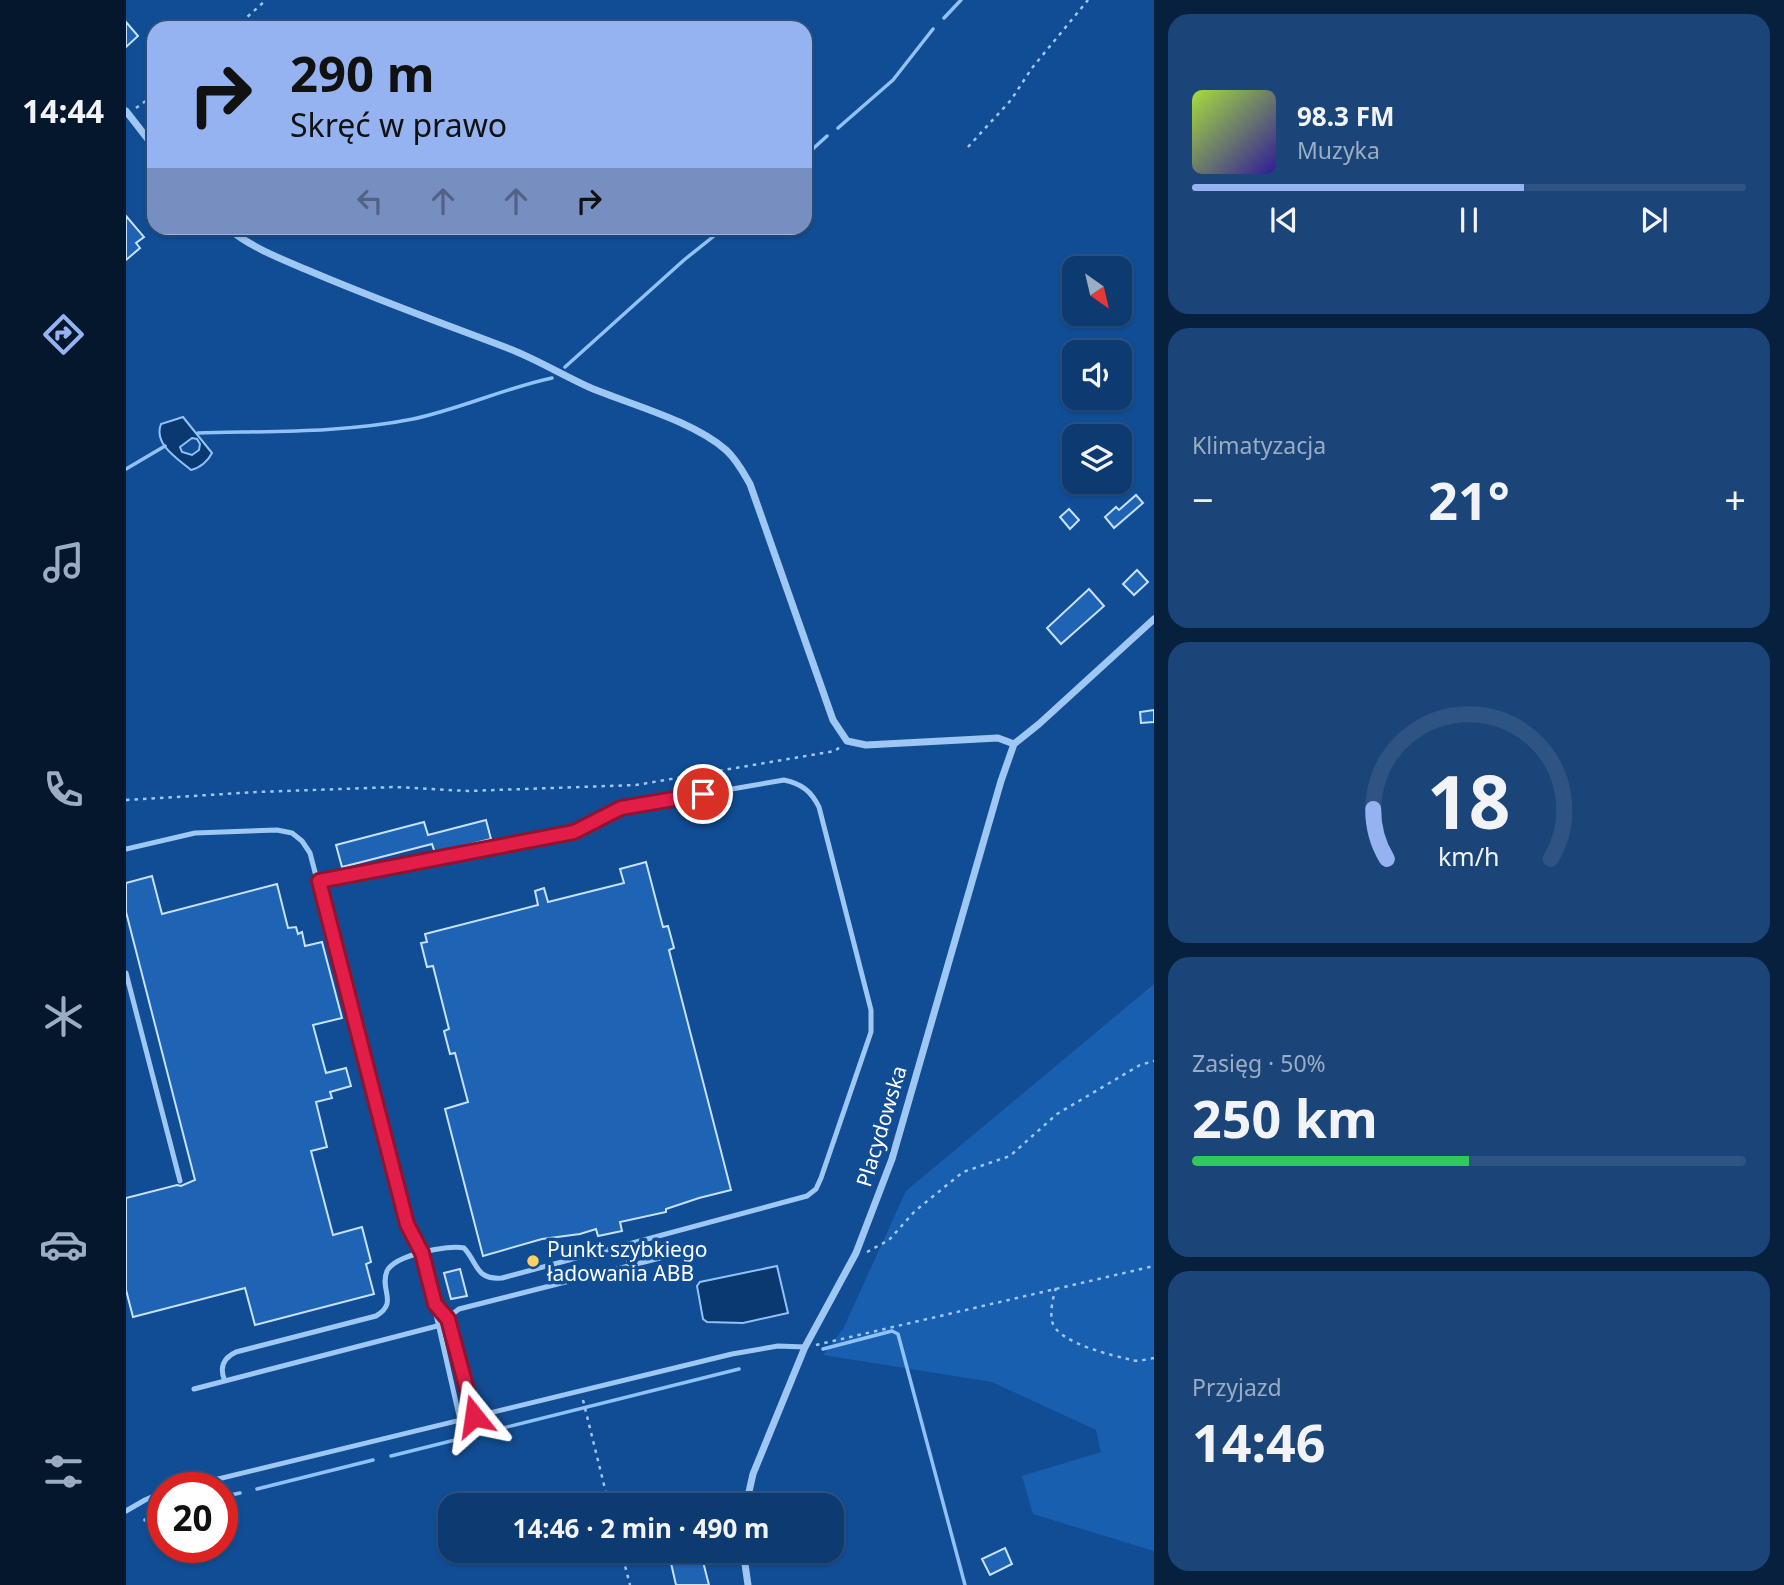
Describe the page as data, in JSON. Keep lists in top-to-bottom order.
{
  "streets": {
    "street": ["Placydowska"]
  },
  "places": ["Punkt szybkiego ładowania ABB"],
  "north": "bottom right",
  "page": {
    "tabs": "14:44",
    "turn": ["290 m", "Skręć w prawo"],
    "song": ["98.3 FM", "Muzyka"],
    "tile": [
      "Klimatyzacja",
      ["Zasięg · 50%", "250 km"],
      ["Przyjazd", "14:46"]
    ],
    "heat": ["−", "21°", "+"],
    "limit": "20",
    "trip": "14:46 · 2 min · 490 m",
    "gauge": ["18", "km/h"]
  }
}
